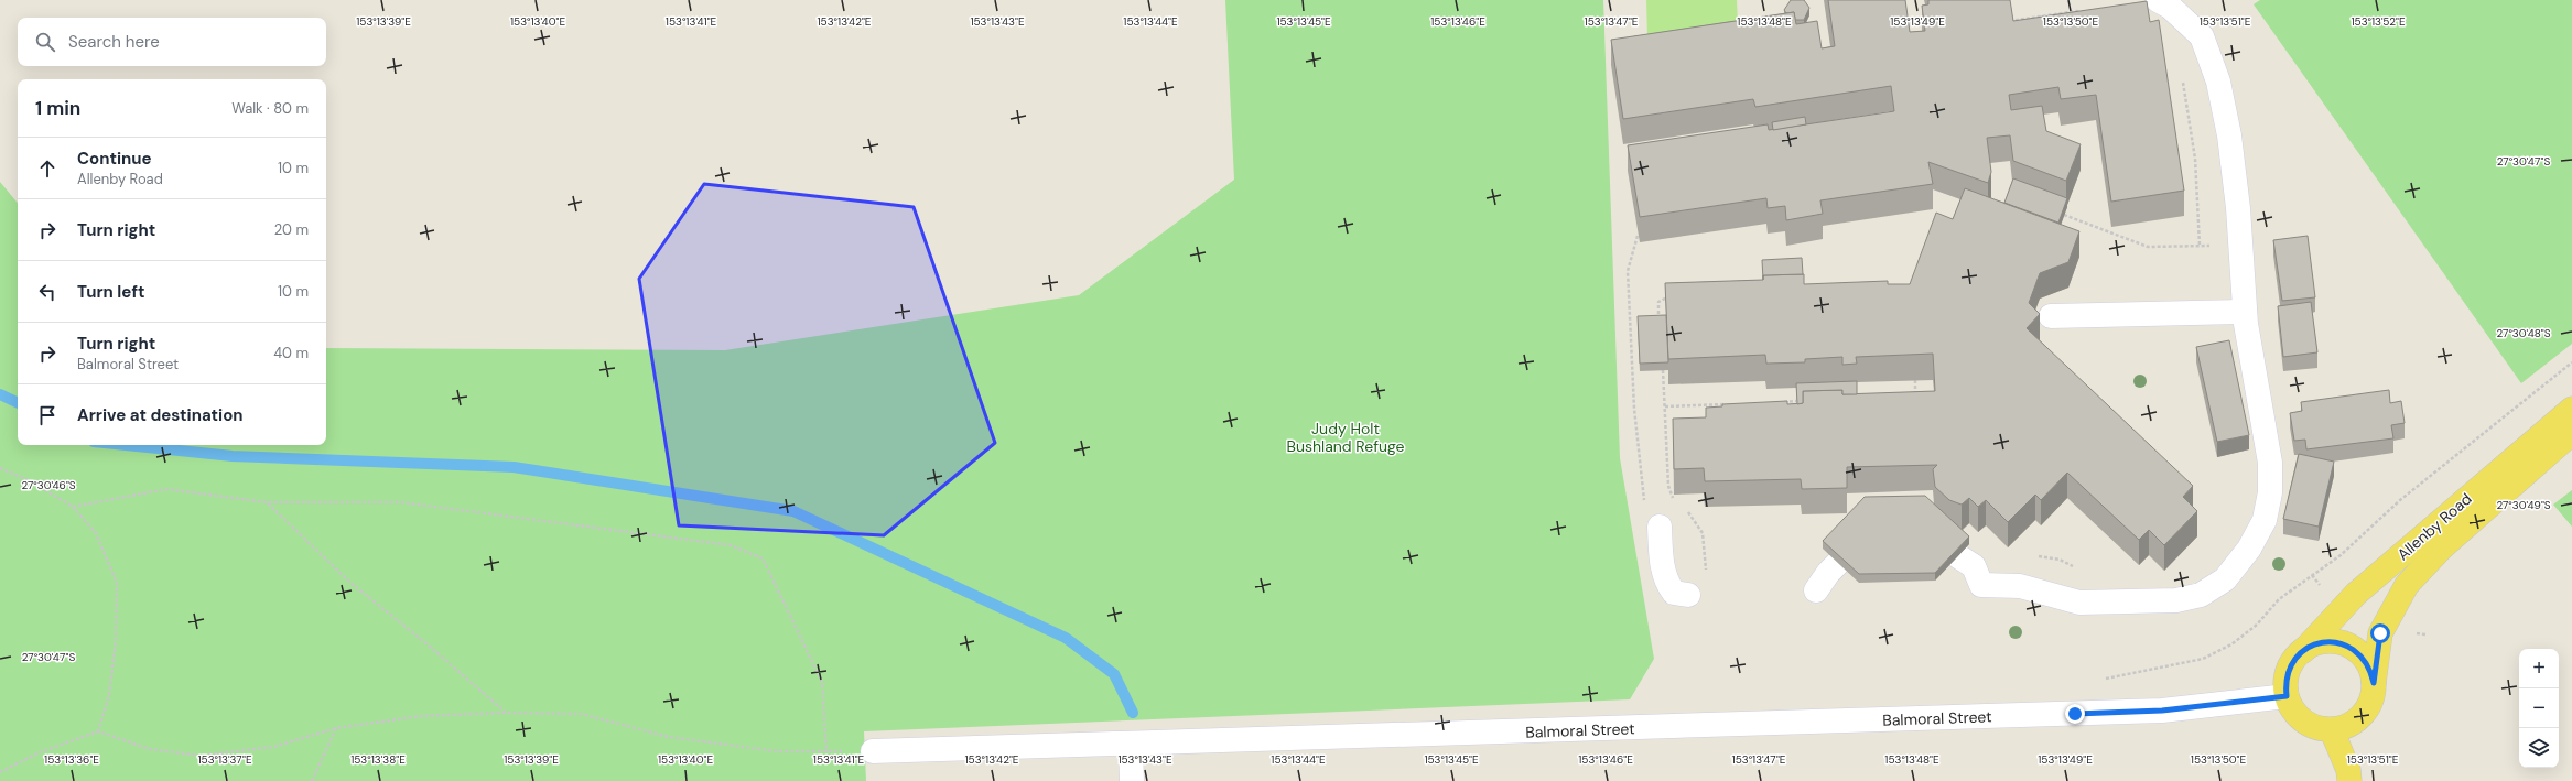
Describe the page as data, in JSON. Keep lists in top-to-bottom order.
{
  "streets": {
    "main road": ["Allenby Road"],
    "street": ["Balmoral Street"]
  },
  "crossings": [
    ["Allenby Road", "Balmoral Street"]
  ],
  "parks": ["Judy Holt Bushland Refuge"],
  "page": {
    "search": "Search here",
    "heading": ["1 min", "Walk · 80 m"],
    "list": [
      ["Continue", "Allenby Road", "10 m"],
      ["Turn right", "20 m"],
      ["Turn left", "10 m"],
      ["Turn right", "Balmoral Street", "40 m"],
      "Arrive at destination"
    ],
    "map_buttons": ["+", "−"]
  },
  "coordinates": [
    "153°13'39\"E",
    "153°13'40\"E",
    "153°13'41\"E",
    "153°13'42\"E",
    "153°13'43\"E",
    "153°13'44\"E",
    "153°13'45\"E",
    "153°13'46\"E",
    "153°13'47\"E",
    "153°13'48\"E",
    "153°13'49\"E",
    "153°13'50\"E",
    "153°13'51\"E",
    "153°13'52\"E",
    "27°30'47\"S",
    "27°30'48\"S",
    "27°30'46\"S",
    "27°30'49\"S",
    "153°13'36\"E",
    "153°13'37\"E",
    "153°13'38\"E"
  ]
}
